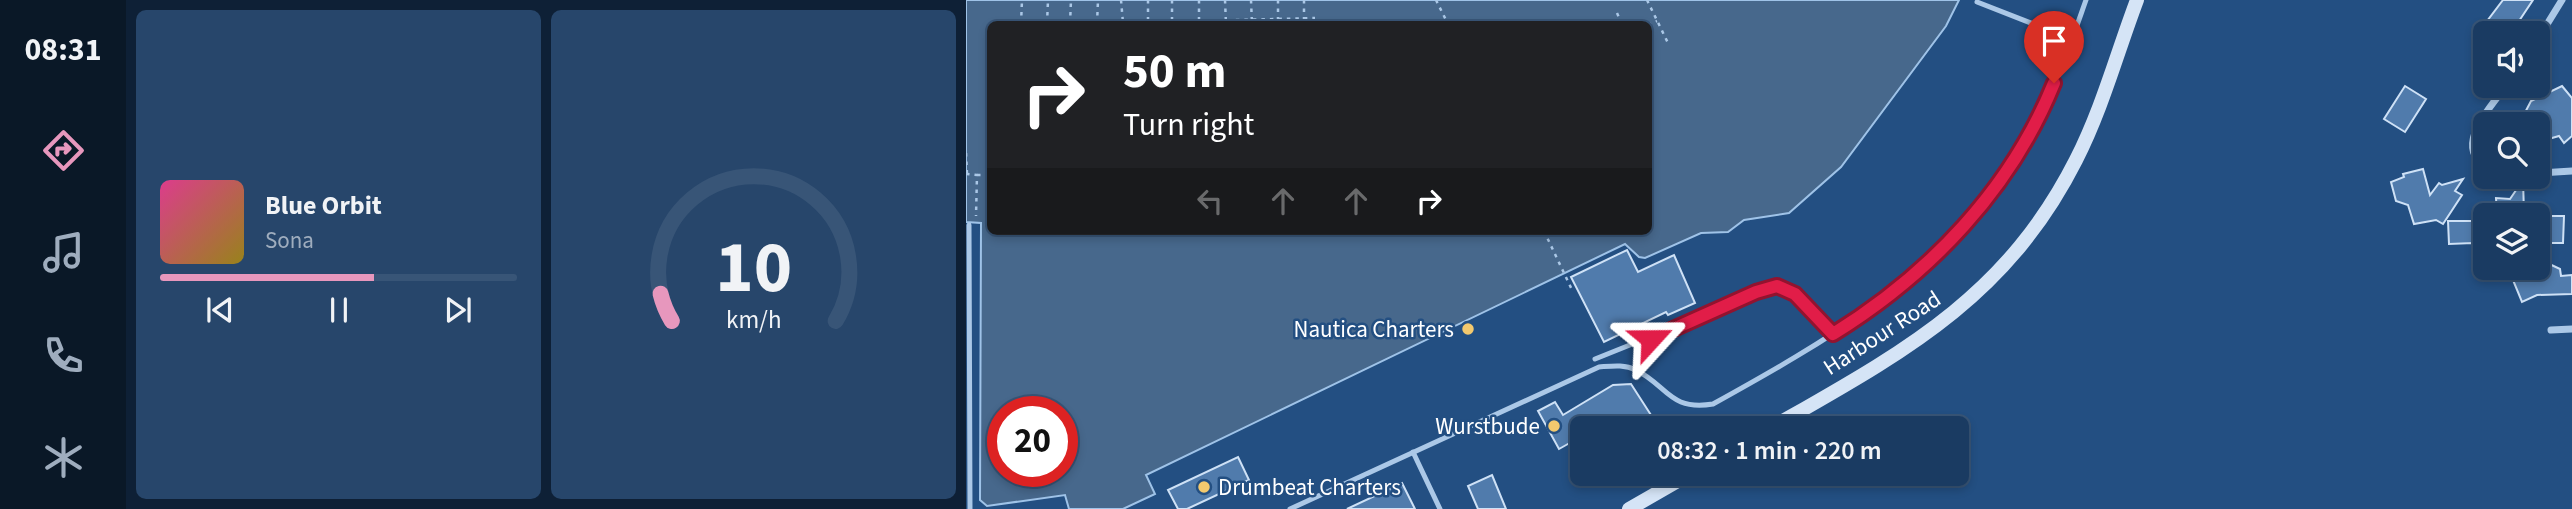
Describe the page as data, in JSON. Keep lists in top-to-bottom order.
{
  "streets": {
    "street": ["Harbour Road"]
  },
  "places": ["Nautica Charters", "Wurstbude", "Drumbeat Charters"],
  "page": {
    "tabs": "08:31",
    "turn": ["50 m", "Turn right"],
    "song": ["Blue Orbit", "Sona"],
    "limit": "20",
    "trip": "08:32 · 1 min · 220 m",
    "gauge": ["10", "km/h"]
  }
}
